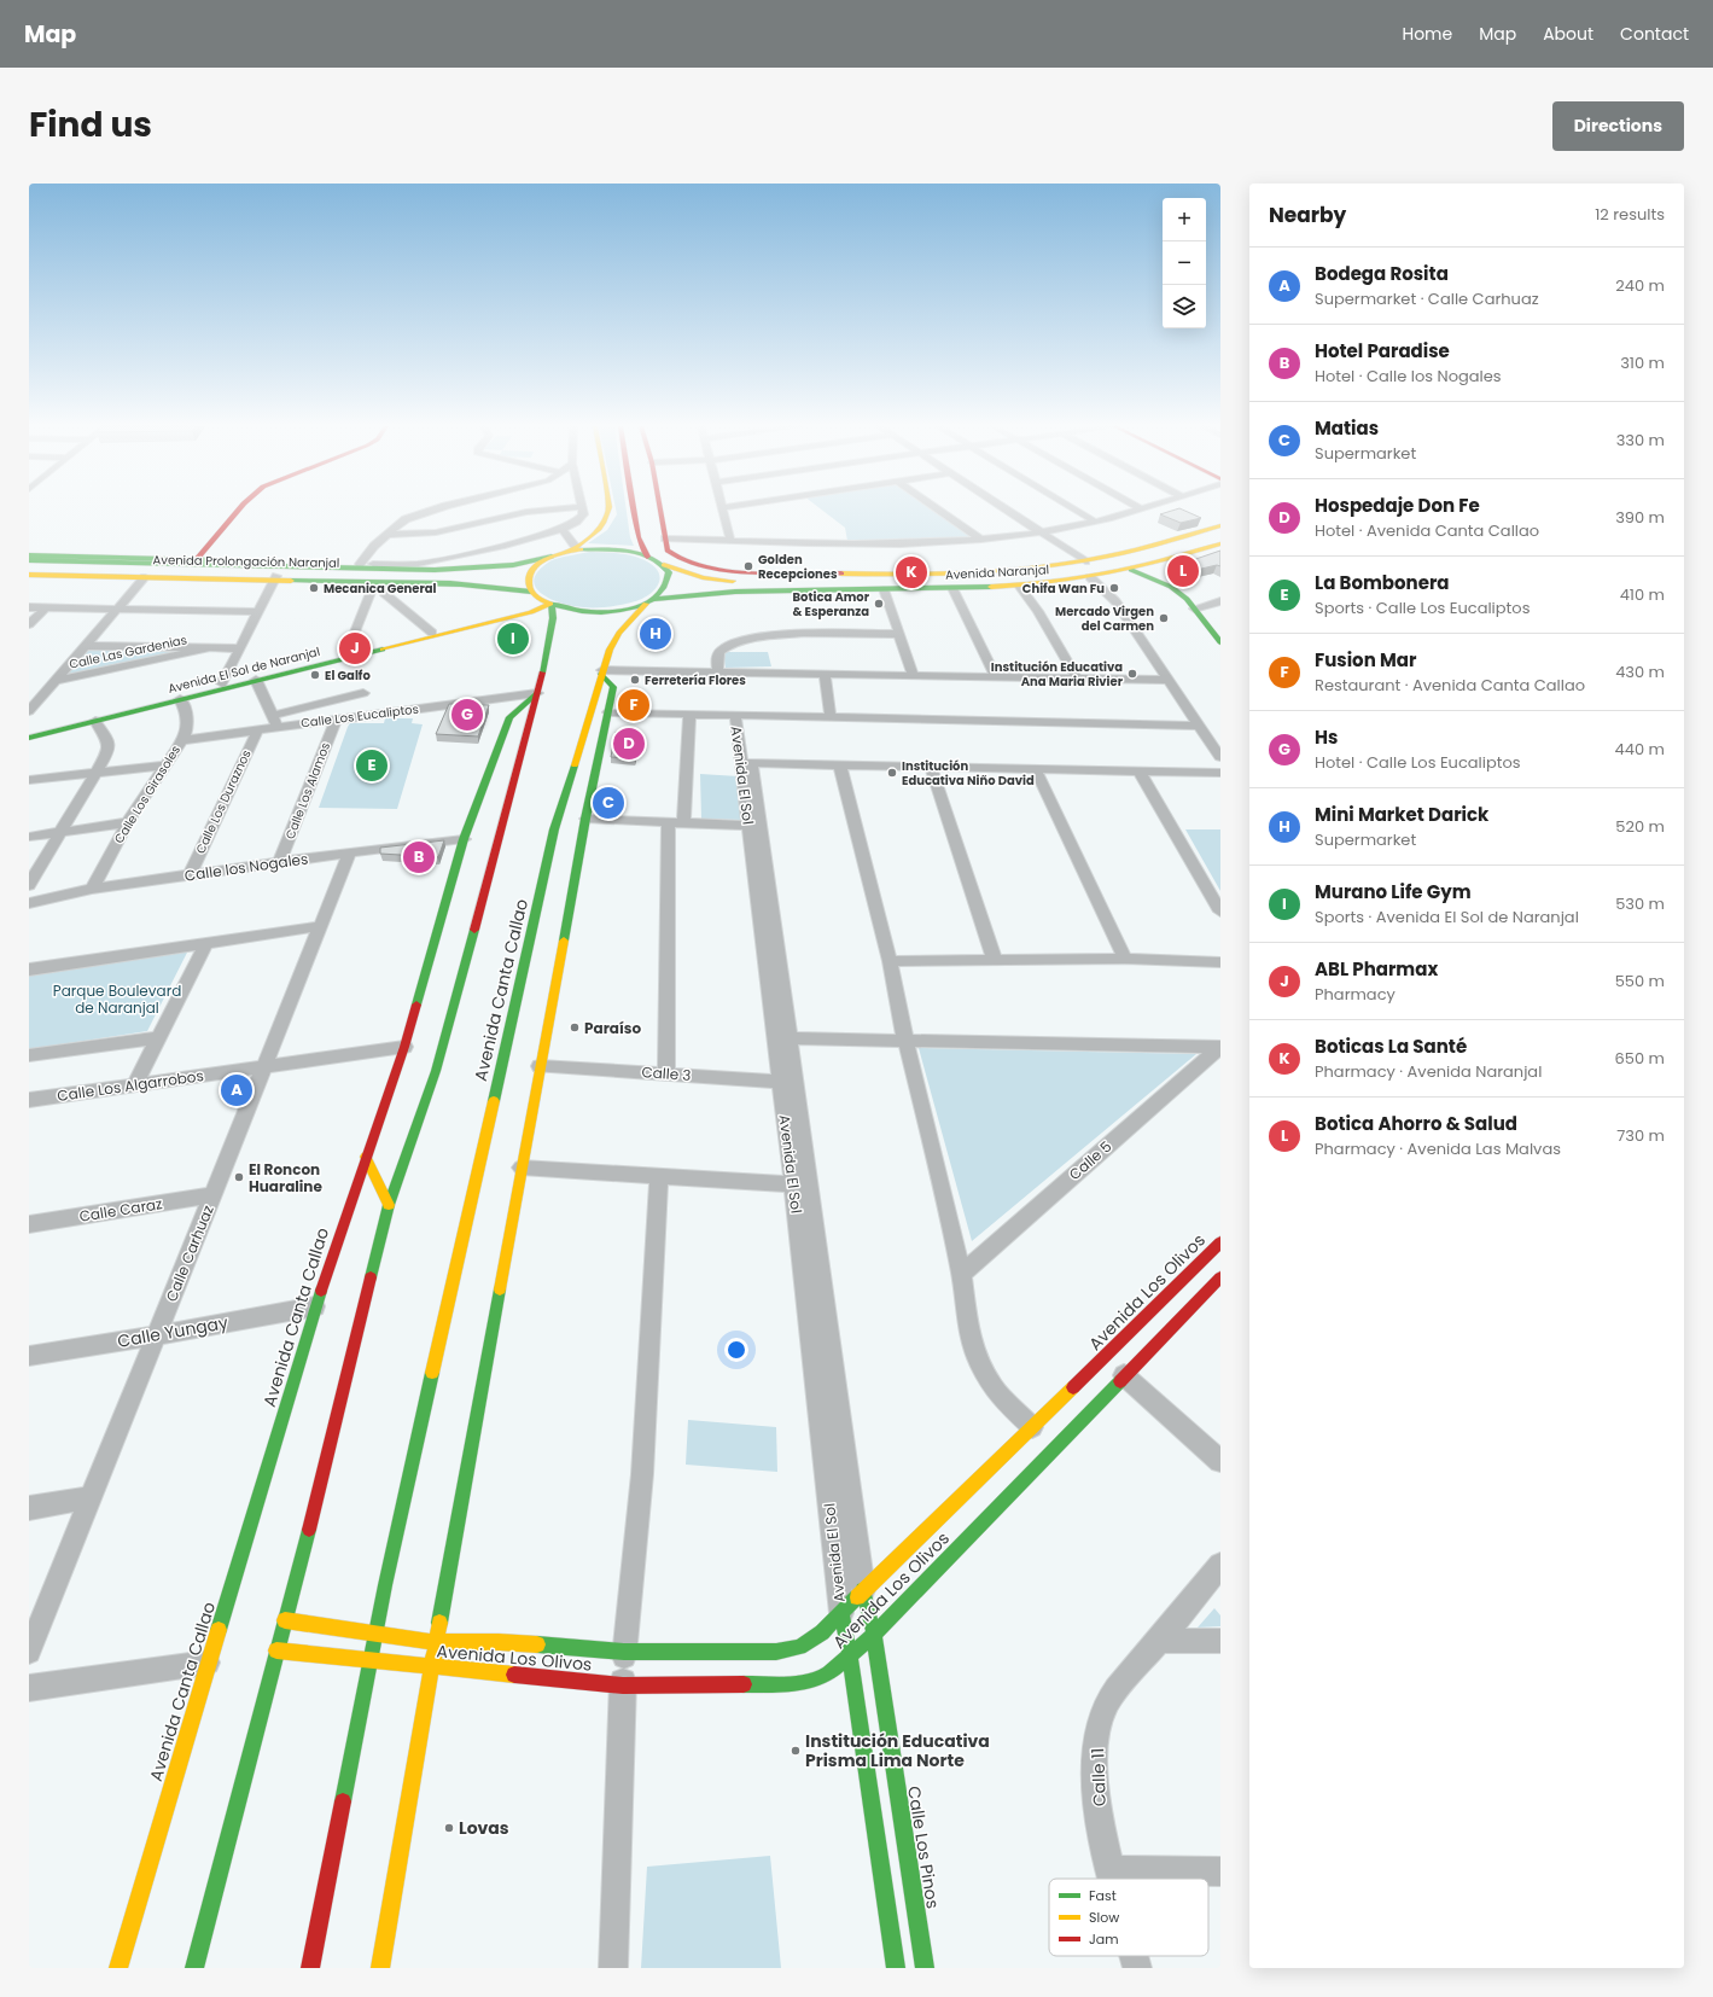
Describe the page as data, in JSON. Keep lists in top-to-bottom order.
{
  "streets": {
    "main road": [
      "Avenida Prolongación Naranjal",
      "Avenida Naranjal",
      "Avenida El Sol de Naranjal",
      "Avenida Canta Callao",
      "Avenida Los Olivos",
      "Calle Los Pinos"
    ],
    "street": [
      "Calle Las Gardenias",
      "Calle Los Eucaliptos",
      "Avenida El Sol",
      "Calle Los Alamos",
      "Calle Los Girasoles",
      "Calle Los Duraznos",
      "Calle los Nogales",
      "Calle 3",
      "Calle Los Algarrobos",
      "Calle 5",
      "Calle Caraz",
      "Calle Carhuaz",
      "Calle Yungay",
      "Calle 11"
    ]
  },
  "crossings": [
    ["Avenida Prolongación Naranjal", "Avenida Naranjal"],
    ["Avenida Naranjal", "Avenida El Sol de Naranjal"],
    ["Avenida Naranjal", "Avenida Canta Callao"],
    ["Avenida El Sol de Naranjal", "Calle Los Girasoles"],
    ["Calle Los Eucaliptos", "Calle Los Alamos"],
    ["Calle Los Eucaliptos", "Calle Los Girasoles"],
    ["Calle Los Eucaliptos", "Calle Los Duraznos"],
    ["Calle Los Eucaliptos", "Avenida Canta Callao"],
    ["Avenida El Sol", "Calle 3"],
    ["Avenida El Sol", "Avenida Los Olivos"],
    ["Avenida El Sol", "Calle Los Pinos"],
    ["Calle Los Alamos", "Calle los Nogales"],
    ["Calle Los Girasoles", "Calle los Nogales"],
    ["Calle Los Duraznos", "Calle los Nogales"],
    ["Calle los Nogales", "Avenida Canta Callao"],
    ["Calle los Nogales", "Calle Carhuaz"],
    ["Avenida Canta Callao", "Calle Los Algarrobos"],
    ["Avenida Canta Callao", "Avenida Los Olivos"],
    ["Avenida Canta Callao", "Calle Yungay"],
    ["Calle Los Algarrobos", "Calle Carhuaz"],
    ["Calle Caraz", "Calle Carhuaz"],
    ["Calle Carhuaz", "Calle Yungay"],
    ["Avenida Los Olivos", "Calle Los Pinos"]
  ],
  "parks": ["Parque Boulevard de Naranjal"],
  "places": [
    "Golden Recepciones",
    "Mecanica General",
    "Chifa Wan Fu",
    "Botica Amor & Esperanza",
    "Mercado Virgen del Carmen",
    "Institución Educativa Ana Maria Rivier",
    "El Galfo",
    "Ferretería Flores",
    "Institución Educativa Niño David",
    "Paraíso",
    "El Roncon Huaraline",
    "Institución Educativa Prisma Lima Norte",
    "Lovas"
  ],
  "legend": ["Fast", "Slow", "Jam"],
  "page": {
    "header": "Map",
    "nav": [
      "Home",
      "Map",
      "About",
      "Contact"
    ],
    "title": "Find us",
    "buttons": "Directions",
    "heading": ["Nearby", "12 results"],
    "map_buttons": ["+", "−"],
    "list": [
      {
        "mark": "A",
        "name": "Bodega Rosita",
        "note": "Supermarket · Calle Carhuaz",
        "value": "240 m"
      },
      {
        "mark": "B",
        "name": "Hotel Paradise",
        "note": "Hotel · Calle los Nogales",
        "value": "310 m"
      },
      {
        "mark": "C",
        "name": "Matias",
        "note": "Supermarket",
        "value": "330 m"
      },
      {
        "mark": "D",
        "name": "Hospedaje Don Fe",
        "note": "Hotel · Avenida Canta Callao",
        "value": "390 m"
      },
      {
        "mark": "E",
        "name": "La Bombonera",
        "note": "Sports · Calle Los Eucaliptos",
        "value": "410 m"
      },
      {
        "mark": "F",
        "name": "Fusion Mar",
        "note": "Restaurant · Avenida Canta Callao",
        "value": "430 m"
      },
      {
        "mark": "G",
        "name": "Hs",
        "note": "Hotel · Calle Los Eucaliptos",
        "value": "440 m"
      },
      {
        "mark": "H",
        "name": "Mini Market Darick",
        "note": "Supermarket",
        "value": "520 m"
      },
      {
        "mark": "I",
        "name": "Murano Life Gym",
        "note": "Sports · Avenida El Sol de Naranjal",
        "value": "530 m"
      },
      {
        "mark": "J",
        "name": "ABL Pharmax",
        "note": "Pharmacy",
        "value": "550 m"
      },
      {
        "mark": "K",
        "name": "Boticas La Santé",
        "note": "Pharmacy · Avenida Naranjal",
        "value": "650 m"
      },
      {
        "mark": "L",
        "name": "Botica Ahorro & Salud",
        "note": "Pharmacy · Avenida Las Malvas",
        "value": "730 m"
      }
    ],
    "pins": [
      "L",
      "K",
      "H",
      "I",
      "J",
      "F",
      "G",
      "D",
      "E",
      "C",
      "B",
      "A"
    ]
  }
}
